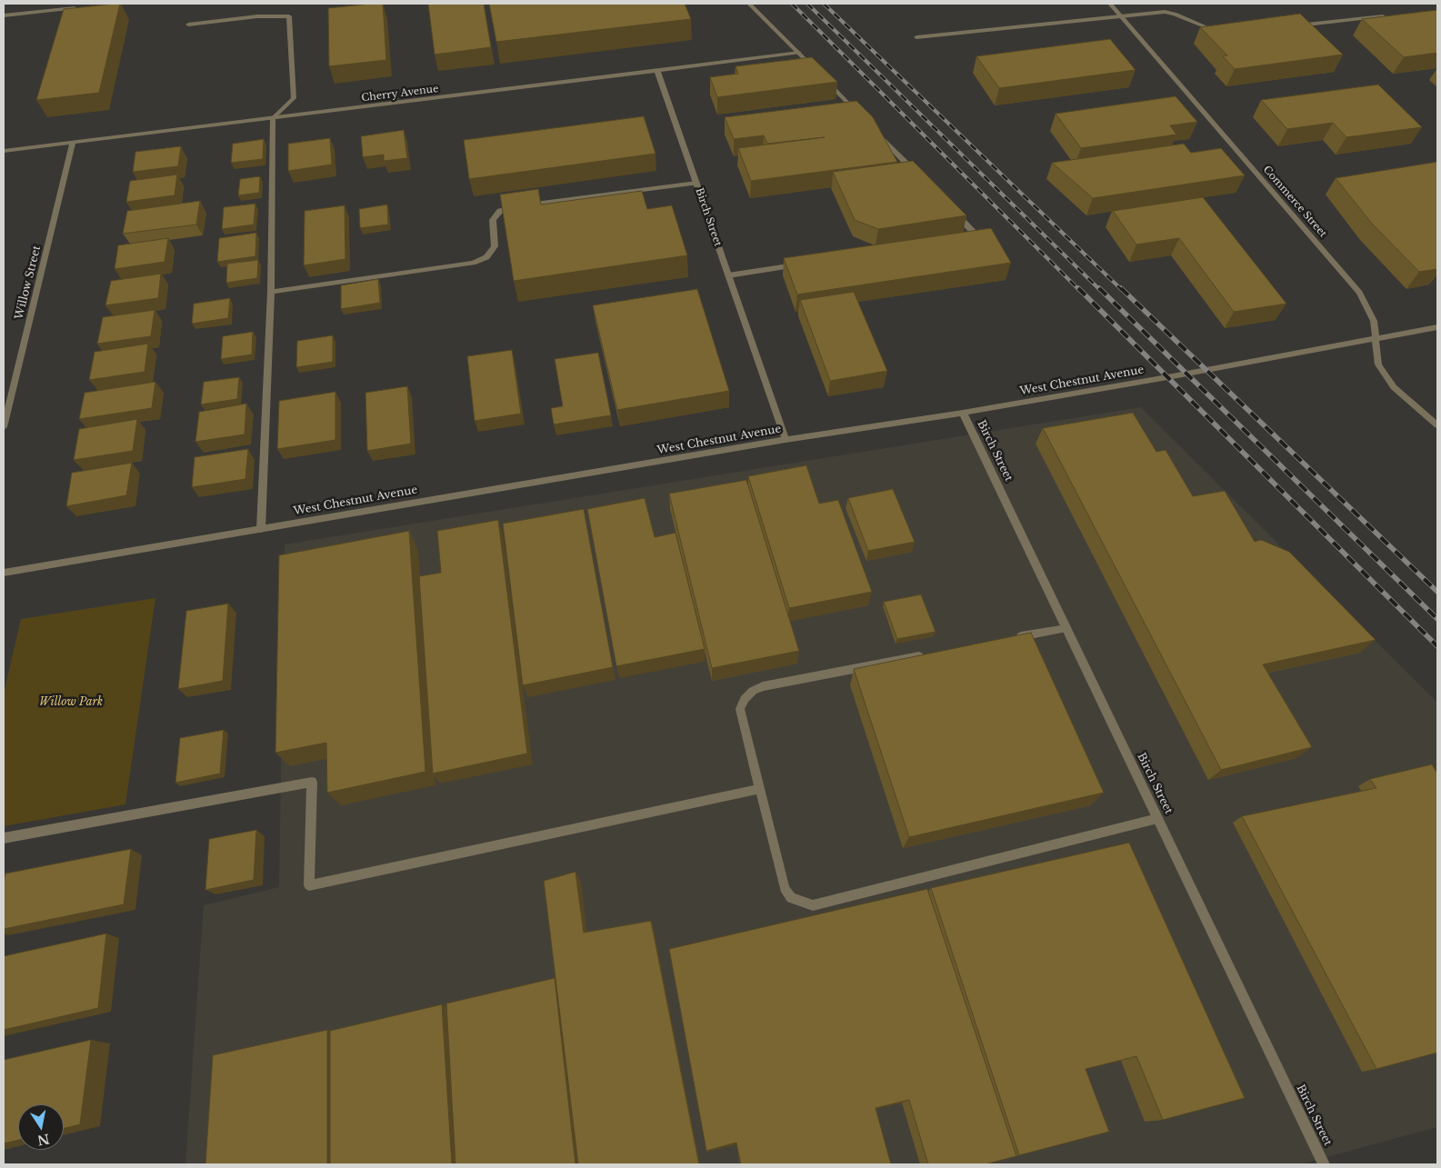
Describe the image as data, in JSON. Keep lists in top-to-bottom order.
{
  "streets": {
    "street": [
      "Cherry Avenue",
      "Commerce Street",
      "Birch Street",
      "Willow Street",
      "West Chestnut Avenue"
    ]
  },
  "crossings": [
    ["Cherry Avenue", "Birch Street"],
    ["Cherry Avenue", "Willow Street"],
    ["Commerce Street", "West Chestnut Avenue"],
    ["Birch Street", "West Chestnut Avenue"]
  ],
  "parks": ["Willow Park"],
  "north": "bottom"
}
